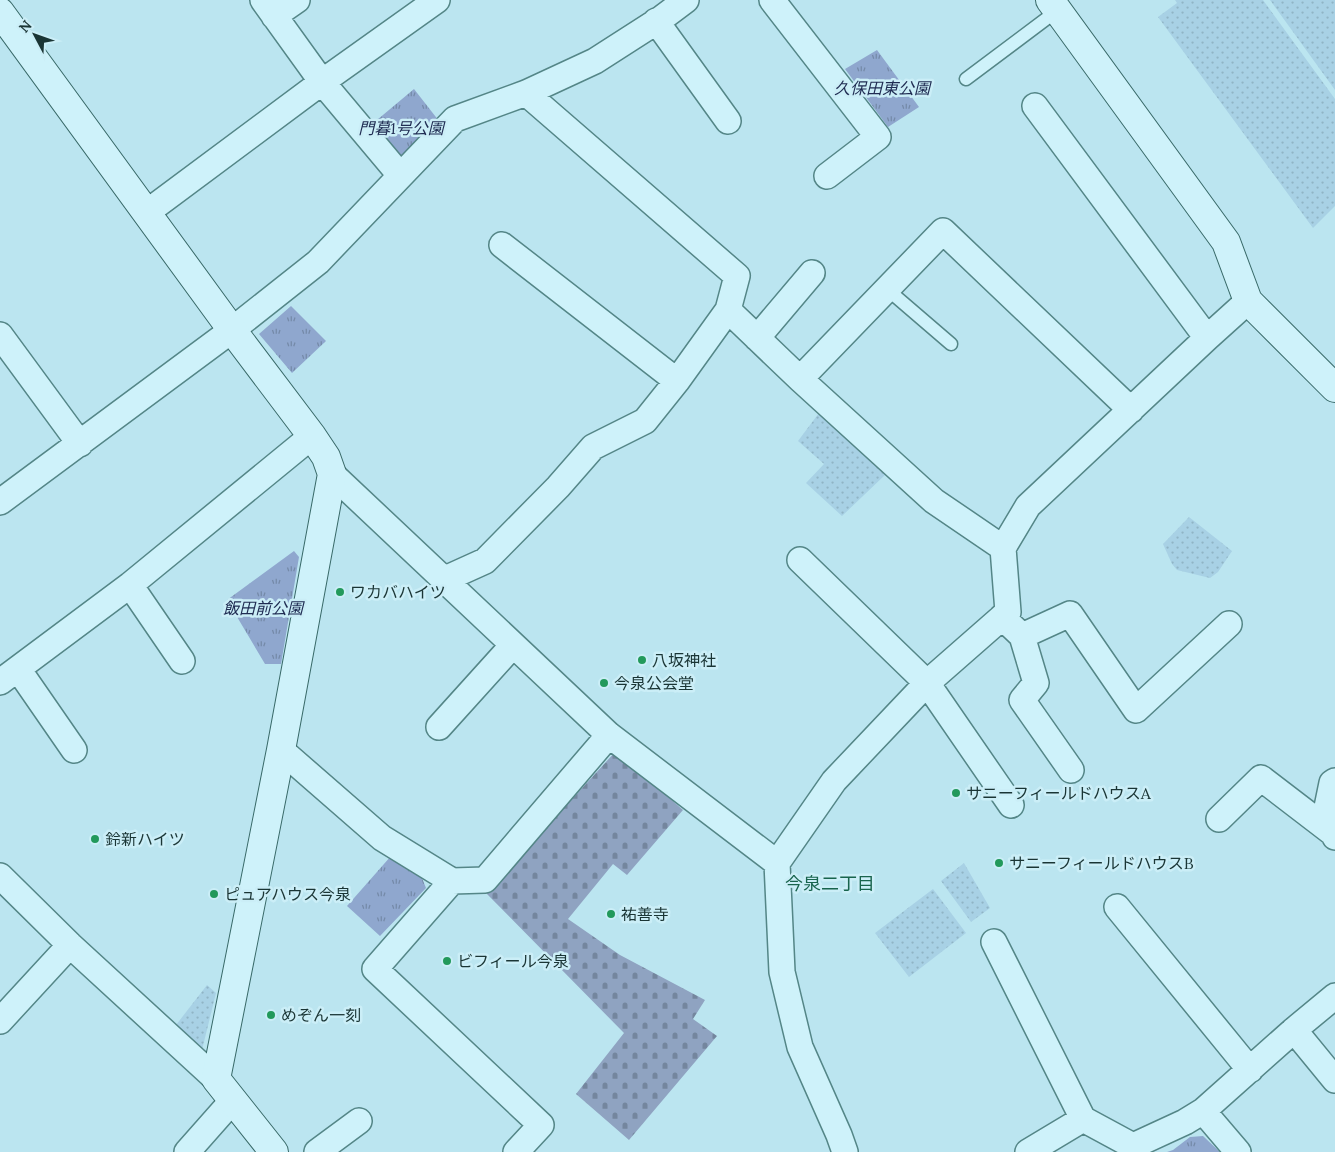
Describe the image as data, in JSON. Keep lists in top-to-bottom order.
{
  "districts": ["今泉二丁目"],
  "parks": ["久保田東公園", "門暮1号公園", "飯田前公園"],
  "places": [
    "ワカバハイツ",
    "八坂神社",
    "今泉公会堂",
    "サニーフィールドハウスA",
    "鈴新ハイツ",
    "サニーフィールドハウスB",
    "ピュアハウス今泉",
    "祐善寺",
    "ビフィール今泉",
    "めぞん一刻"
  ],
  "north": "top left"
}
